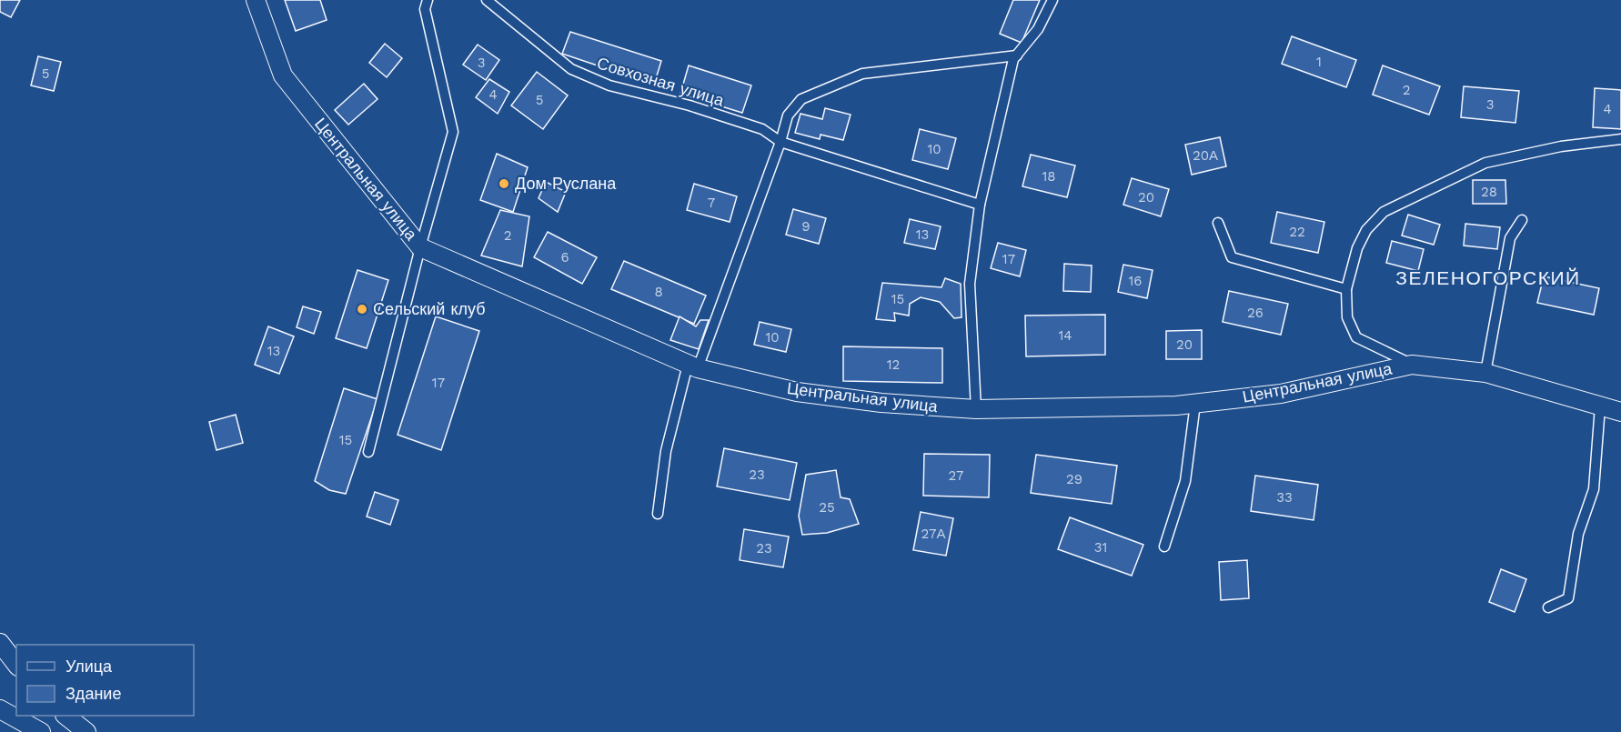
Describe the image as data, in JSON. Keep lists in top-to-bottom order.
{
  "streets": {
    "street": ["Центральная улица"],
    "lane": ["Совхозная улица"]
  },
  "districts": ["ЗЕЛЕНОГОРСКИЙ"],
  "places": ["Дом Руслана", "Сельский клуб"],
  "house_numbers": [
    "1",
    "3",
    "5",
    "2",
    "4",
    "5",
    "3",
    "4",
    "10",
    "20А",
    "18",
    "28",
    "20",
    "7",
    "9",
    "22",
    "13",
    "2",
    "6",
    "17",
    "16",
    "8",
    "15",
    "26",
    "14",
    "10",
    "20",
    "13",
    "12",
    "17",
    "15",
    "23",
    "27",
    "29",
    "33",
    "25",
    "27А",
    "31",
    "23"
  ],
  "legend": ["Улица", "Здание"]
}
